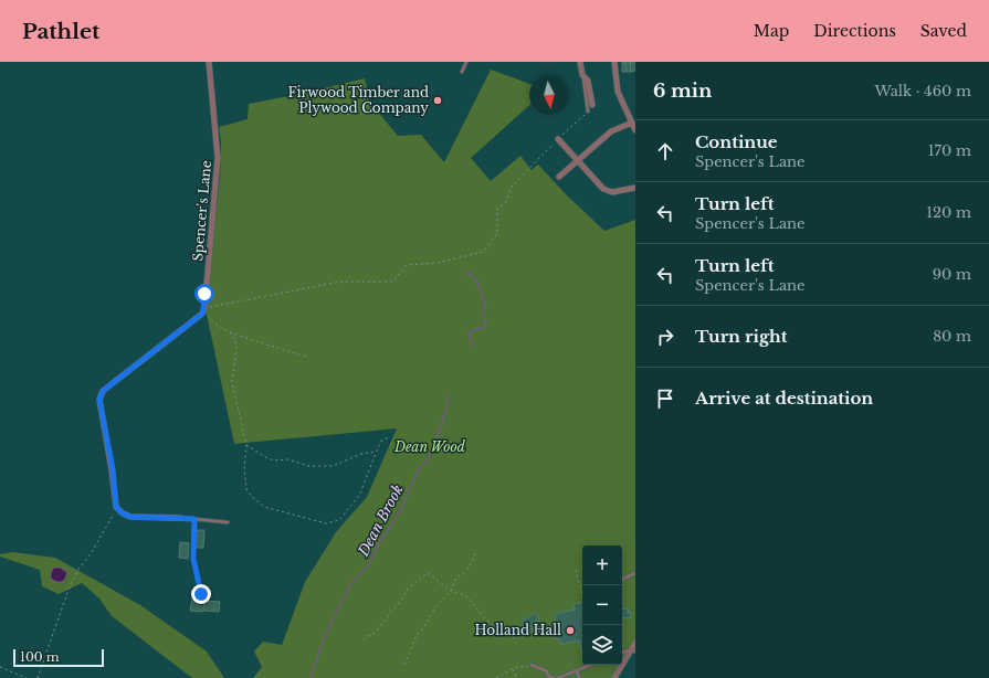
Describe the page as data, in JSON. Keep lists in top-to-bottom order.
{
  "streets": {
    "street": ["Spencer's Lane"]
  },
  "water": ["Dean Brook"],
  "parks": ["Dean Wood"],
  "places": ["Firwood Timber and Plywood Company", "Holland Hall"],
  "scale_bar": "100 m",
  "north": "bottom",
  "page": {
    "header": "Pathlet",
    "nav": ["Map", "Directions", "Saved"],
    "heading": ["6 min", "Walk · 460 m"],
    "list": [
      ["Continue", "Spencer's Lane", "170 m"],
      ["Turn left", "Spencer's Lane", "120 m"],
      ["Turn left", "Spencer's Lane", "90 m"],
      ["Turn right", "80 m"],
      "Arrive at destination"
    ],
    "map_buttons": ["+", "−"],
    "scale": "100 m"
  }
}
